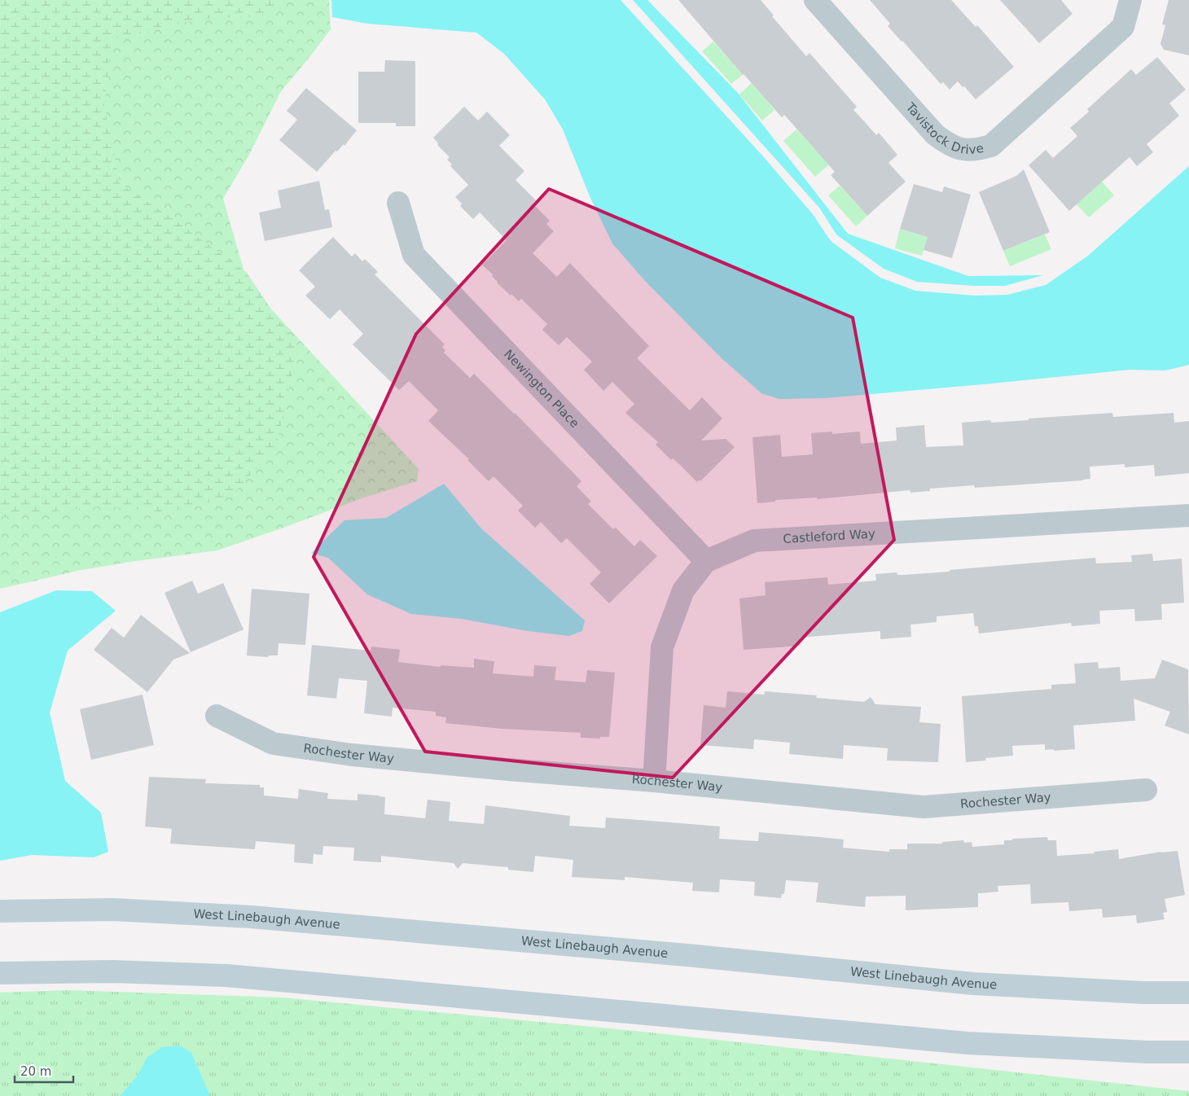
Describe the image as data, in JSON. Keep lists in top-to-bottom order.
{
  "streets": {
    "main road": ["West Linebaugh Avenue"],
    "street": [
      "Tavistock Drive",
      "Newington Place",
      "Castleford Way",
      "Rochester Way"
    ]
  },
  "crossings": [
    ["Newington Place", "Castleford Way"],
    ["Castleford Way", "Rochester Way"]
  ],
  "scale_bar": "20 m"
}
